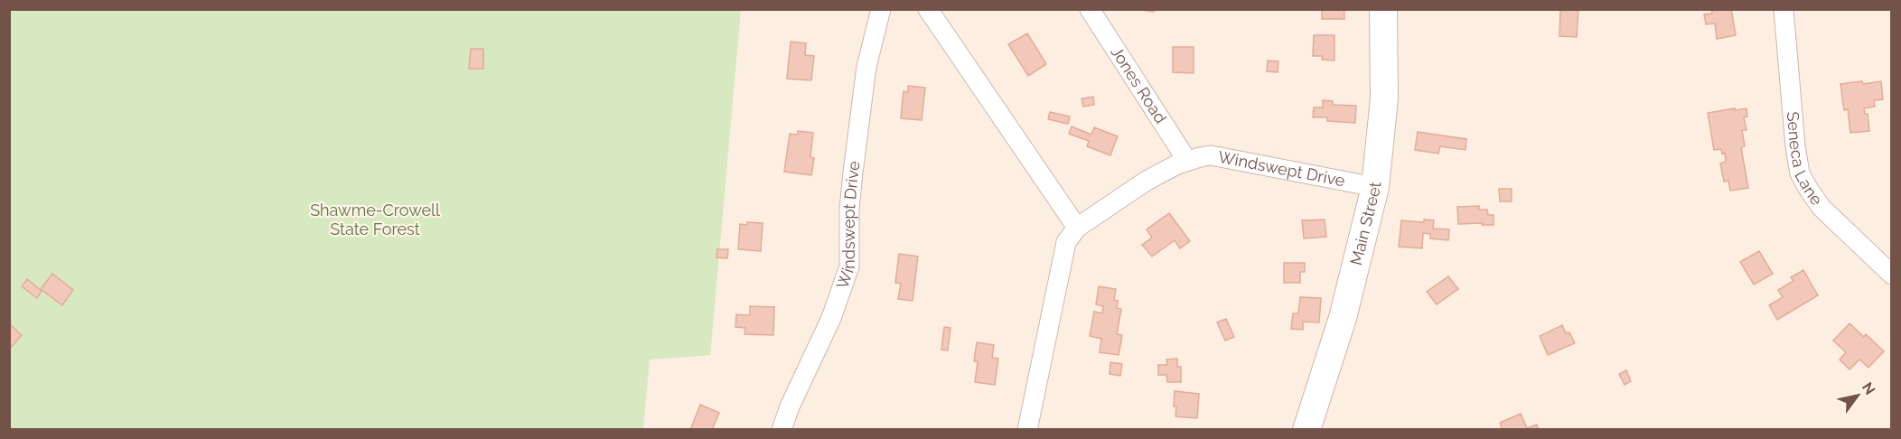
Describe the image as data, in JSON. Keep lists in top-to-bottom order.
{
  "streets": {
    "main road": ["Main Street"],
    "street": ["Jones Road", "Seneca Lane", "Windswept Drive"]
  },
  "crossings": [
    ["Jones Road", "Windswept Drive"],
    ["Windswept Drive", "Main Street"]
  ],
  "parks": ["Shawme-Crowell State Forest"],
  "north": "top right"
}
